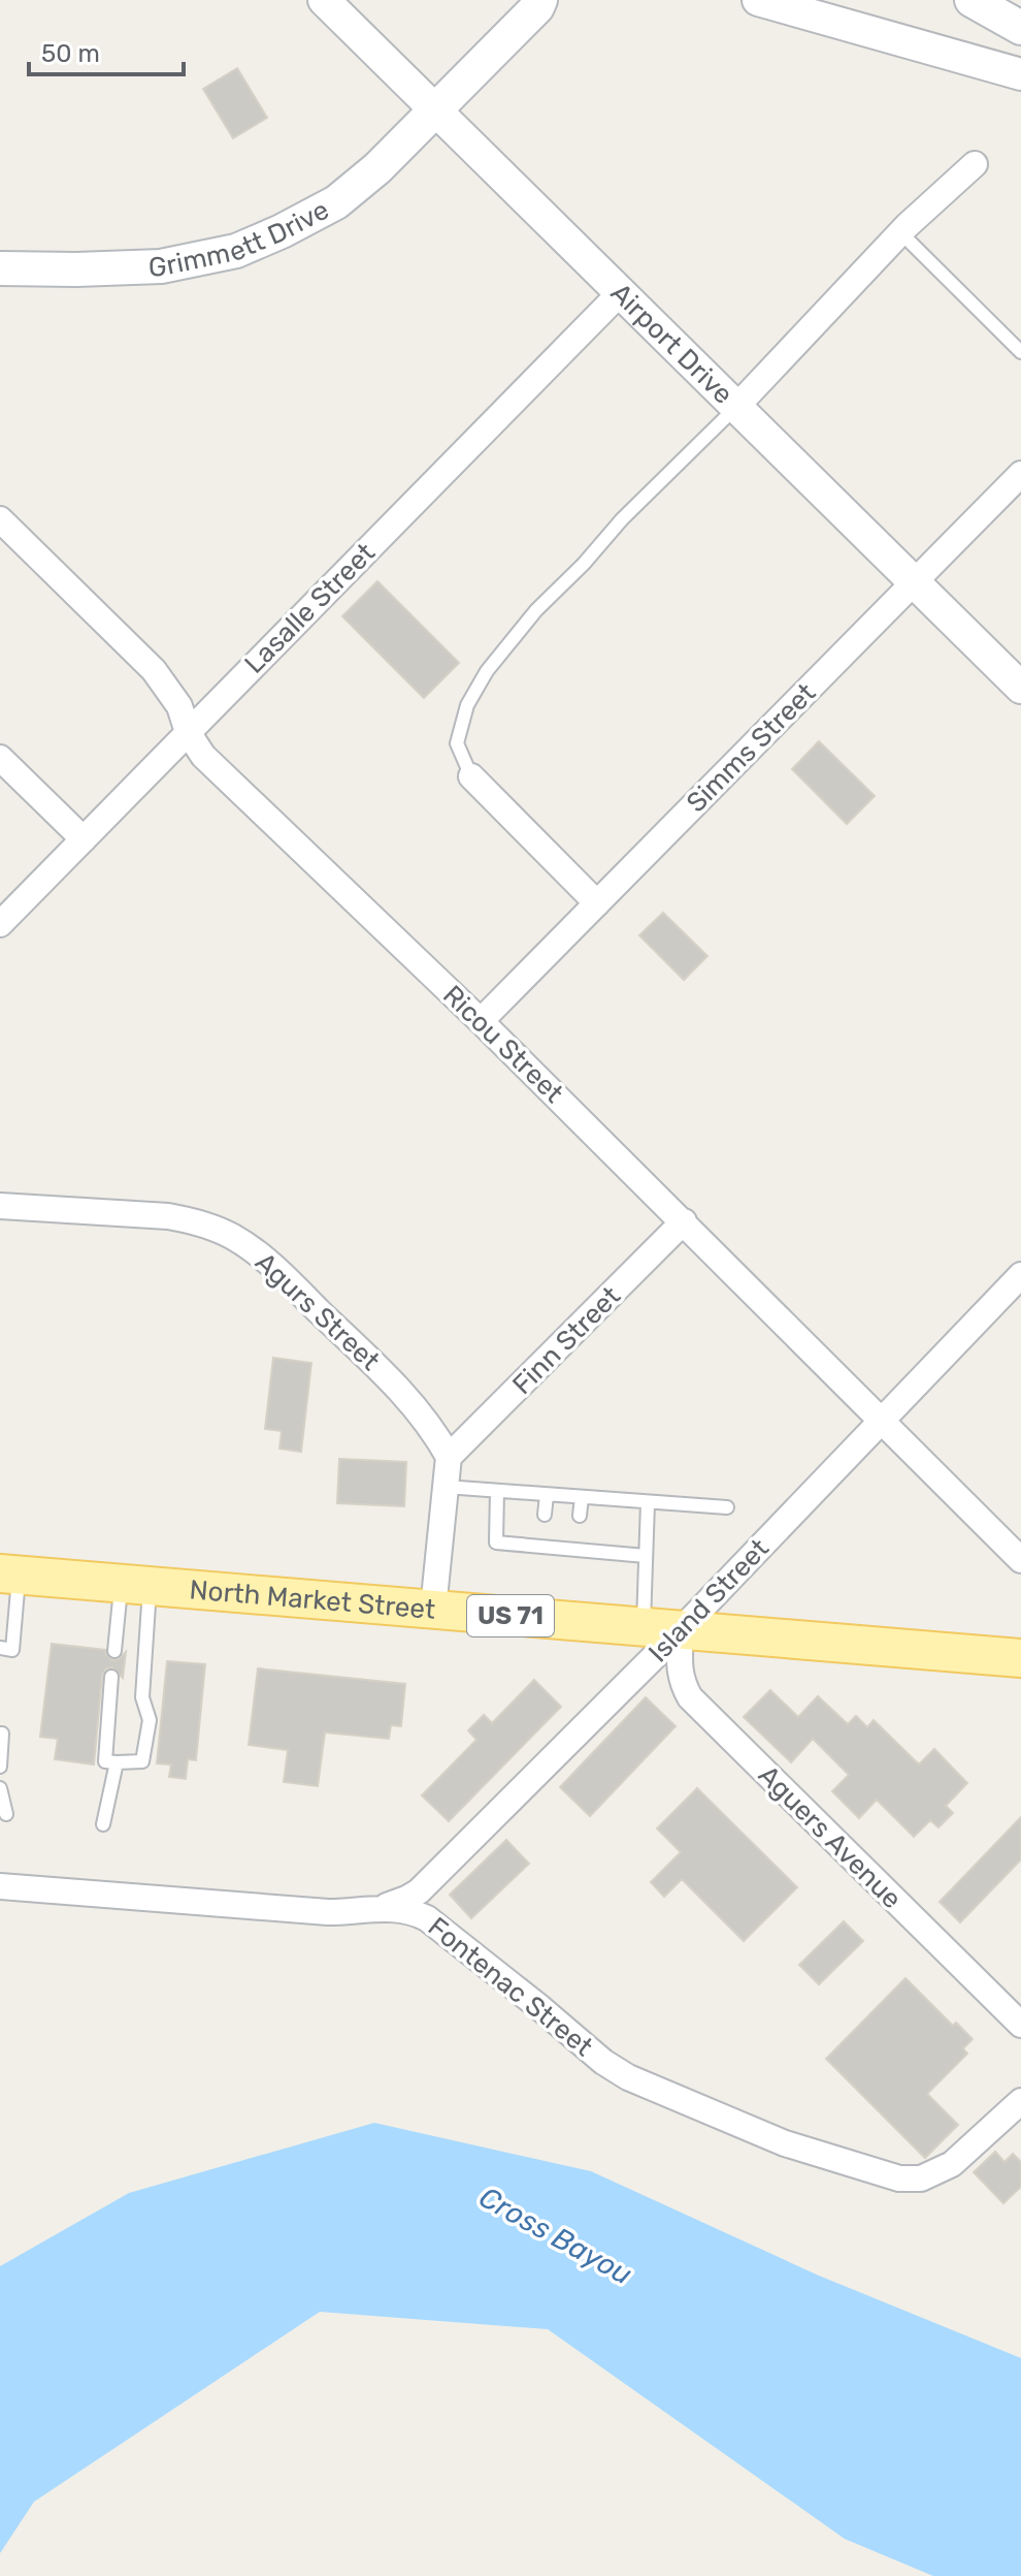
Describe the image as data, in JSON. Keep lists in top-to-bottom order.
{
  "streets": {
    "main road": ["Grimmett Drive", "North Market Street", "US 71"],
    "street": [
      "Airport Drive",
      "Lasalle Street",
      "Simms Street",
      "Ricou Street",
      "Agurs Street",
      "Finn Street",
      "Island Street",
      "Aguers Avenue",
      "Fontenac Street"
    ]
  },
  "crossings": [
    ["Grimmett Drive", "Airport Drive"],
    ["Airport Drive", "Lasalle Street"],
    ["Airport Drive", "Simms Street"],
    ["Lasalle Street", "Ricou Street"],
    ["Simms Street", "Ricou Street"],
    ["Ricou Street", "Finn Street"],
    ["Ricou Street", "Island Street"],
    ["Agurs Street", "Finn Street"],
    ["North Market Street", "Island Street"],
    ["North Market Street", "Aguers Avenue"],
    ["Island Street", "Aguers Avenue"],
    ["Island Street", "Fontenac Street"]
  ],
  "water": ["Cross Bayou"],
  "scale_bar": "50 m"
}
